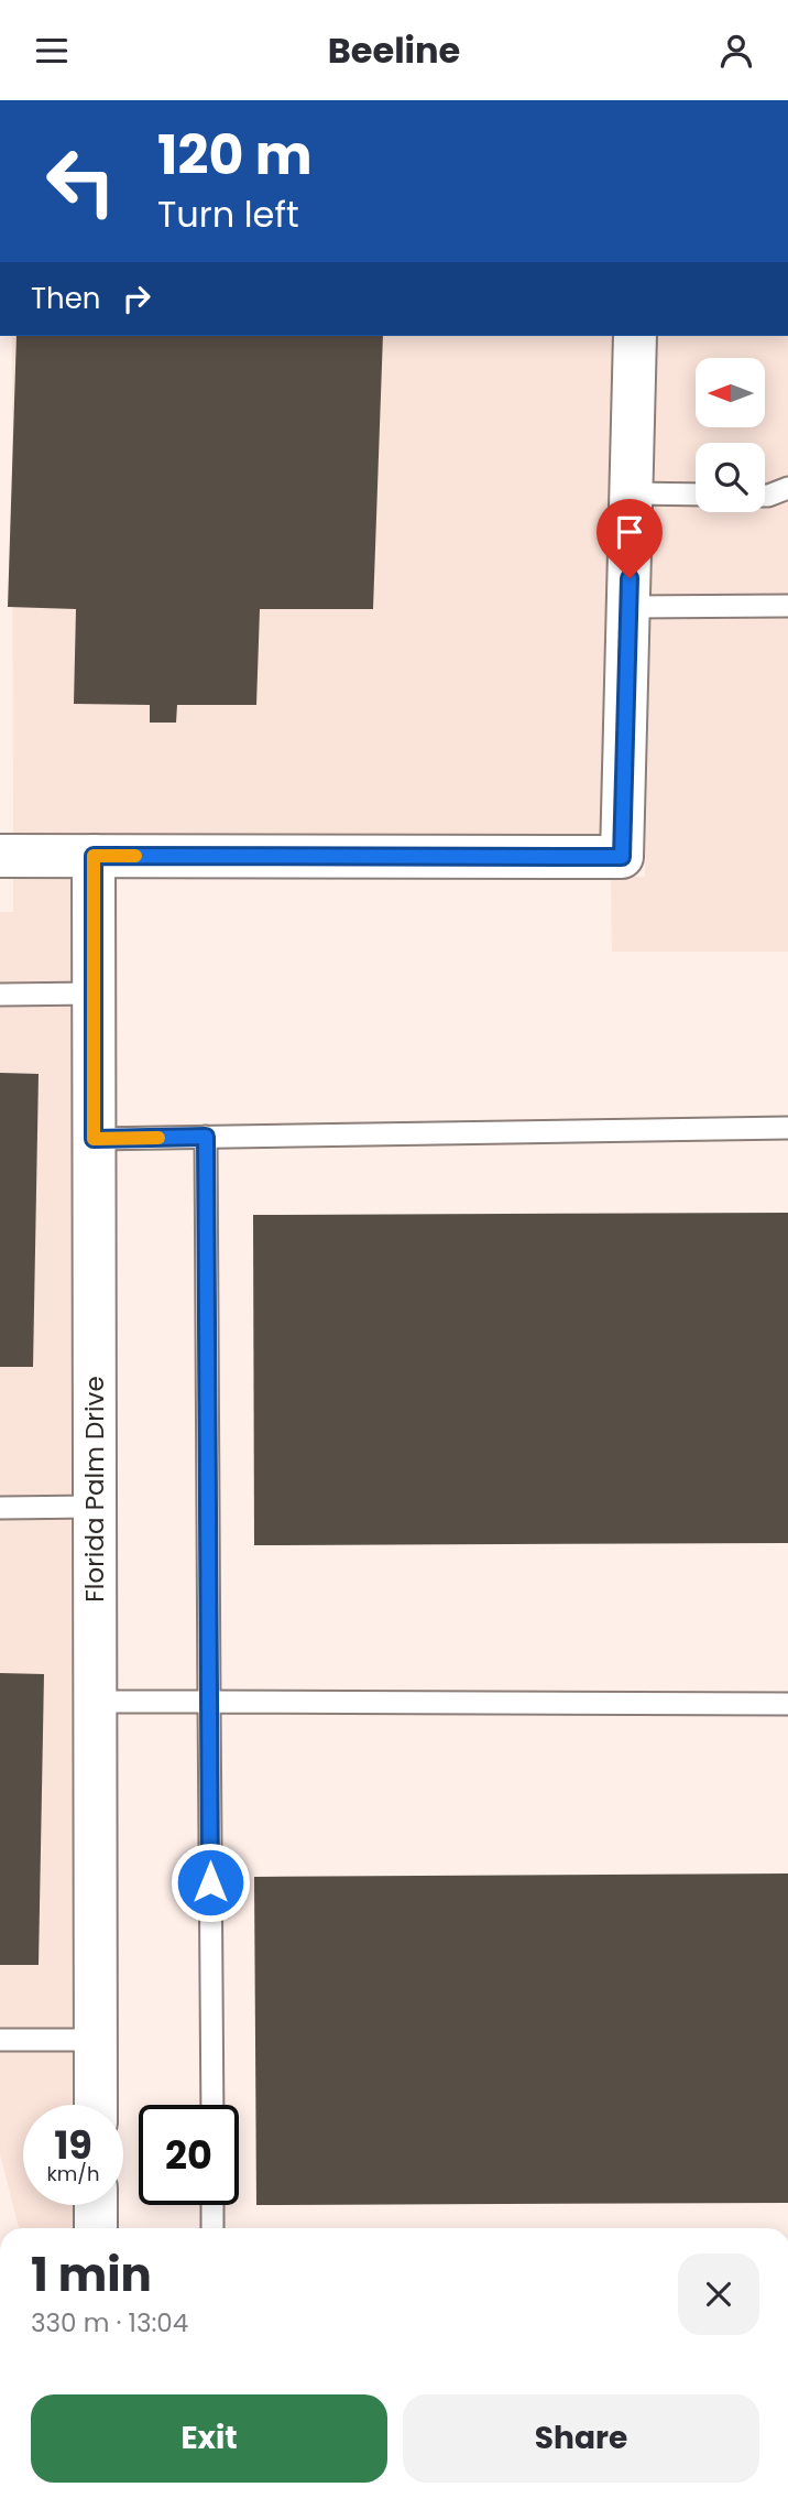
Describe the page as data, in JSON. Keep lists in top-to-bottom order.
{
  "streets": {
    "street": ["Florida Palm Drive"]
  },
  "north": "left",
  "page": {
    "header": "Beeline",
    "turn": ["120 m", "Turn left"],
    "then": "Then",
    "speed": "19 km/h",
    "limit": "20",
    "heading": ["1 min", "330 m · 13:04"],
    "buttons": ["Exit", "Share"]
  }
}
